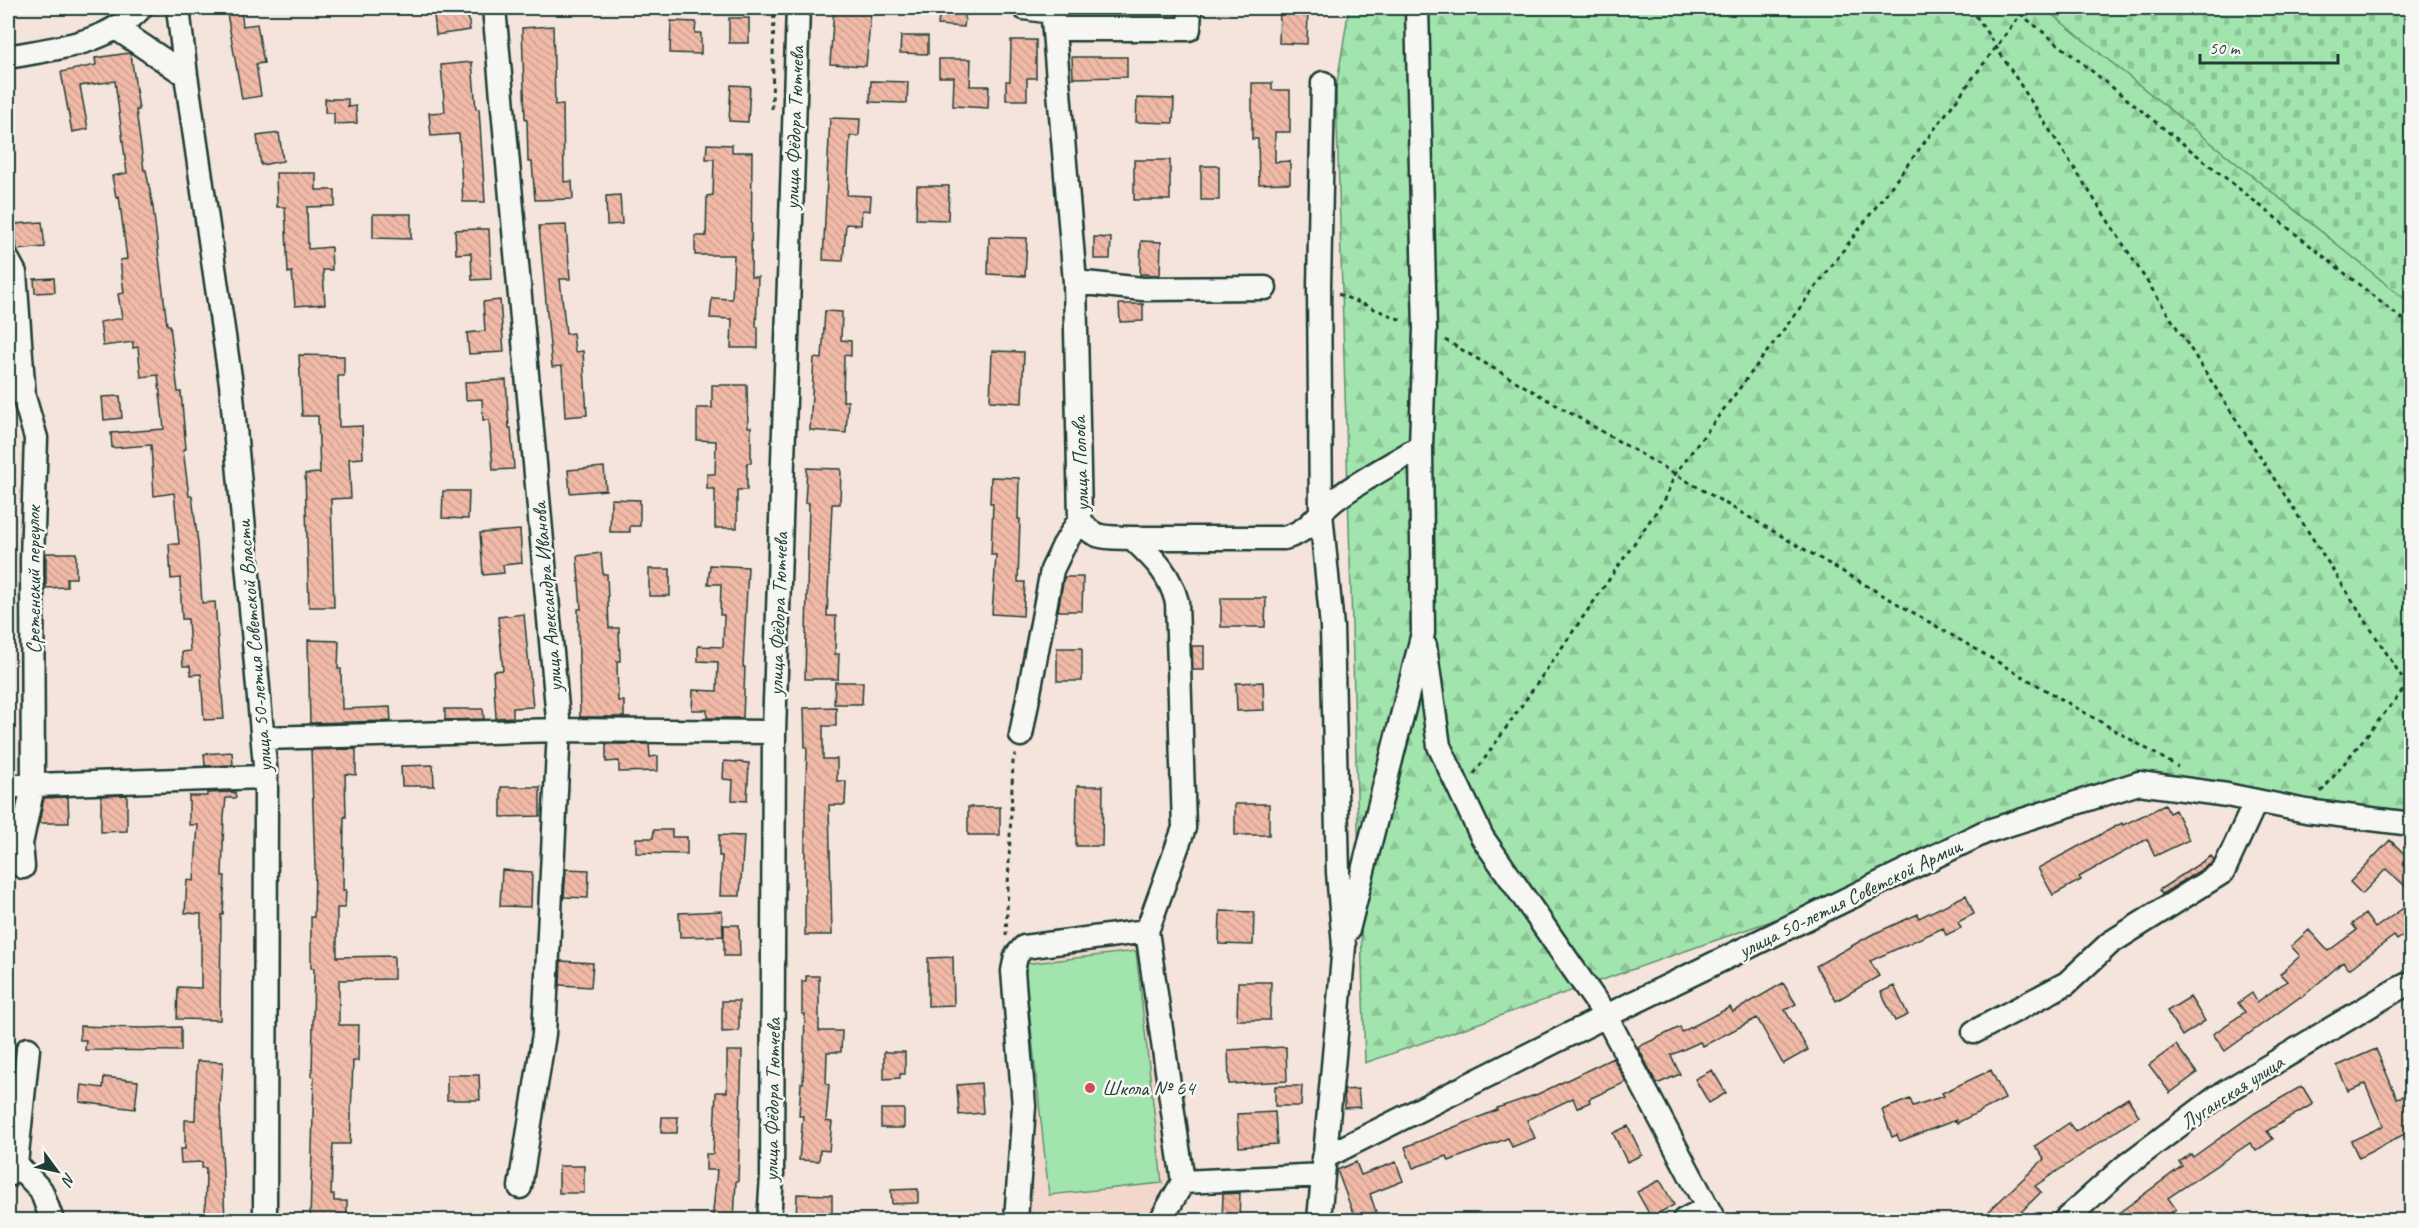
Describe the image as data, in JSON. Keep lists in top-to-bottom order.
{
  "streets": {
    "street": [
      "улица Фёдора Тютчева",
      "улица Попова",
      "Сретенский переулок",
      "улица Александра Иванова",
      "улица 50-летия Советской Власти",
      "улица 50-летия Советской Армии",
      "Луганская улица"
    ]
  },
  "places": ["Школа № 64"],
  "scale_bar": "50 m",
  "north": "bottom right"
}
